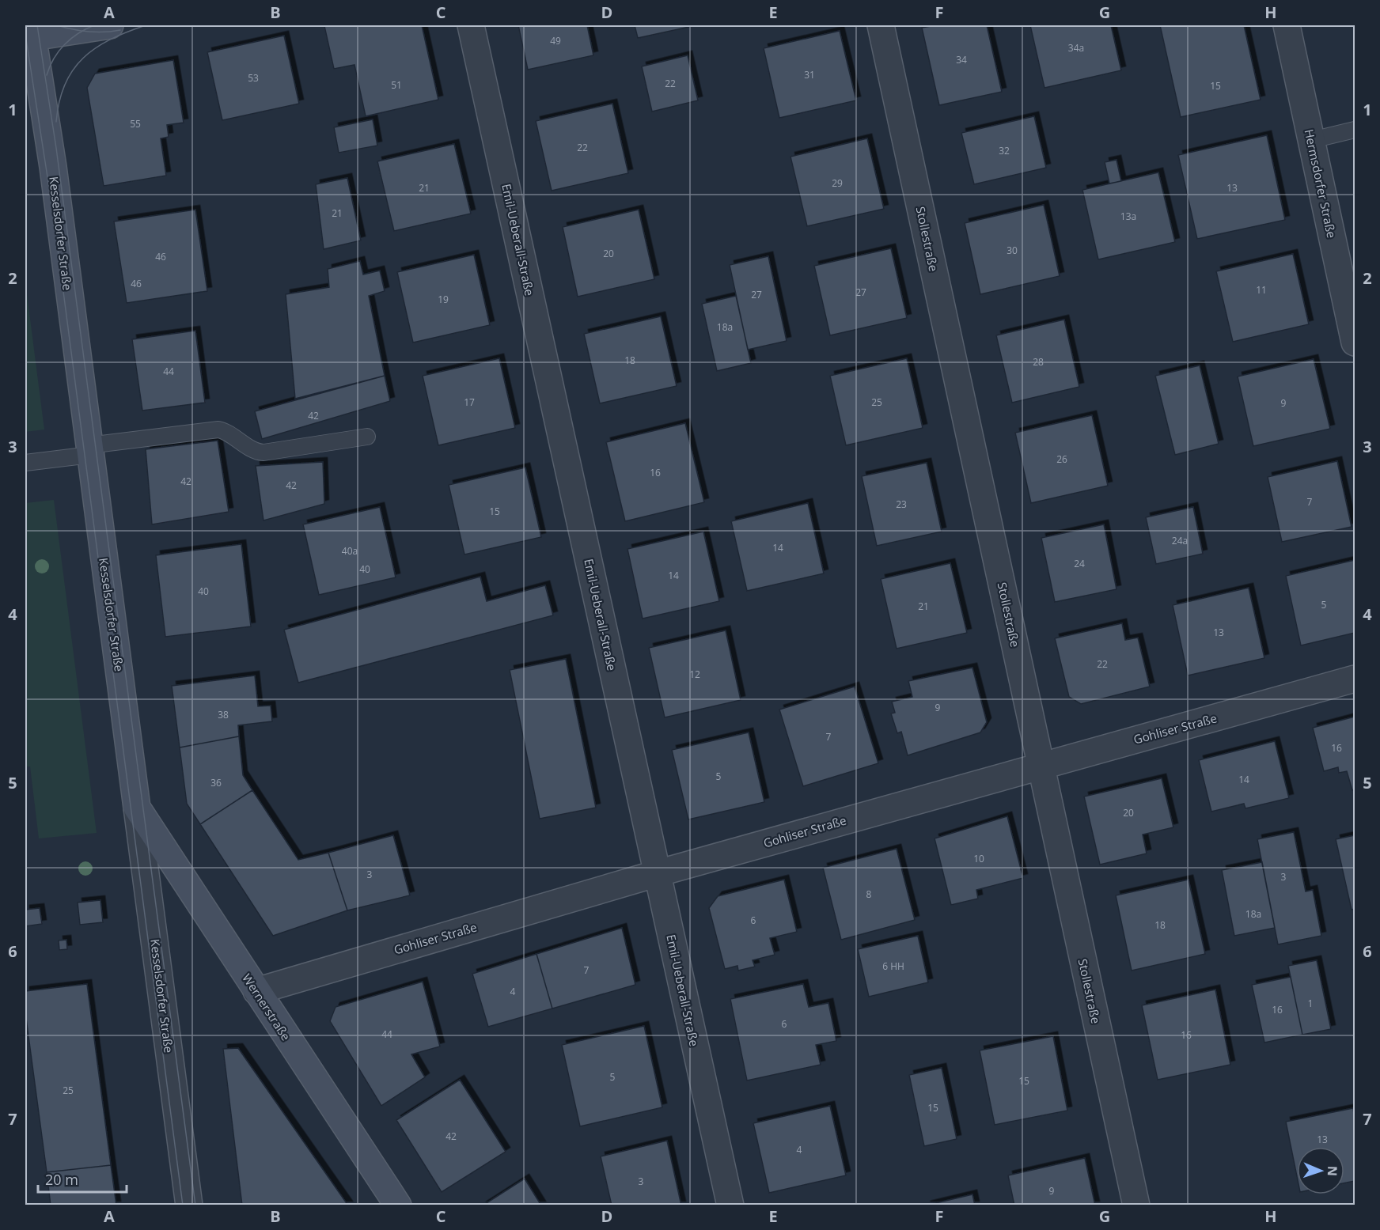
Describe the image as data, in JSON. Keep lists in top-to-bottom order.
{
  "streets": {
    "street": [
      "Hermsdorfer Straße",
      "Kesselsdorfer Straße",
      "Stollestraße",
      "Emil-Ueberall-Straße",
      "Gohliser Straße",
      "Wernerstraße"
    ]
  },
  "crossings": [
    ["Kesselsdorfer Straße", "Wernerstraße"],
    ["Stollestraße", "Gohliser Straße"],
    ["Emil-Ueberall-Straße", "Gohliser Straße"],
    ["Gohliser Straße", "Wernerstraße"]
  ],
  "house_numbers": [
    "49",
    "34a",
    "34",
    "31",
    "53",
    "22",
    "51",
    "15",
    "55",
    "22",
    "32",
    "29",
    "21",
    "13",
    "21",
    "13a",
    "30",
    "20",
    "46",
    "46",
    "11",
    "27",
    "27",
    "19",
    "18a",
    "18",
    "28",
    "44",
    "17",
    "25",
    "9",
    "42",
    "26",
    "16",
    "42",
    "42",
    "7",
    "23",
    "15",
    "24a",
    "14",
    "40a",
    "24",
    "40",
    "14",
    "40",
    "5",
    "21",
    "13",
    "22",
    "12",
    "9",
    "38",
    "7",
    "16",
    "5",
    "14",
    "36",
    "20",
    "10",
    "3",
    "3",
    "8",
    "18a",
    "6",
    "18",
    "6 HH",
    "7",
    "4",
    "1",
    "16",
    "6",
    "44",
    "16",
    "5",
    "15",
    "25",
    "15",
    "42",
    "13",
    "4",
    "3",
    "9"
  ],
  "scale_bar": "20 m",
  "north": "right",
  "grid": {
    "columns": [
      "A",
      "B",
      "C",
      "D",
      "E",
      "F",
      "G",
      "H"
    ],
    "rows": [
      "1",
      "2",
      "3",
      "4",
      "5",
      "6",
      "7"
    ]
  }
}
